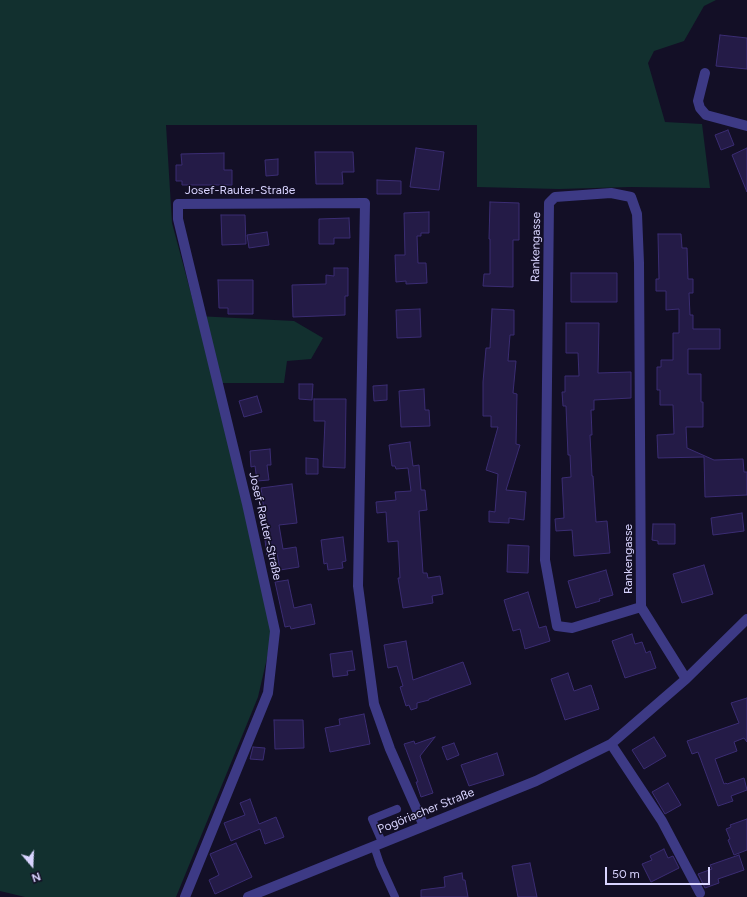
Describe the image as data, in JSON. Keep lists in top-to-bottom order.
{
  "streets": {
    "street": ["Josef-Rauter-Straße", "Rankengasse", "Pogöriacher Straße"]
  },
  "crossings": [
    ["Josef-Rauter-Straße", "Pogöriacher Straße"],
    ["Rankengasse", "Pogöriacher Straße"]
  ],
  "scale_bar": "50 m",
  "north": "bottom"
}
